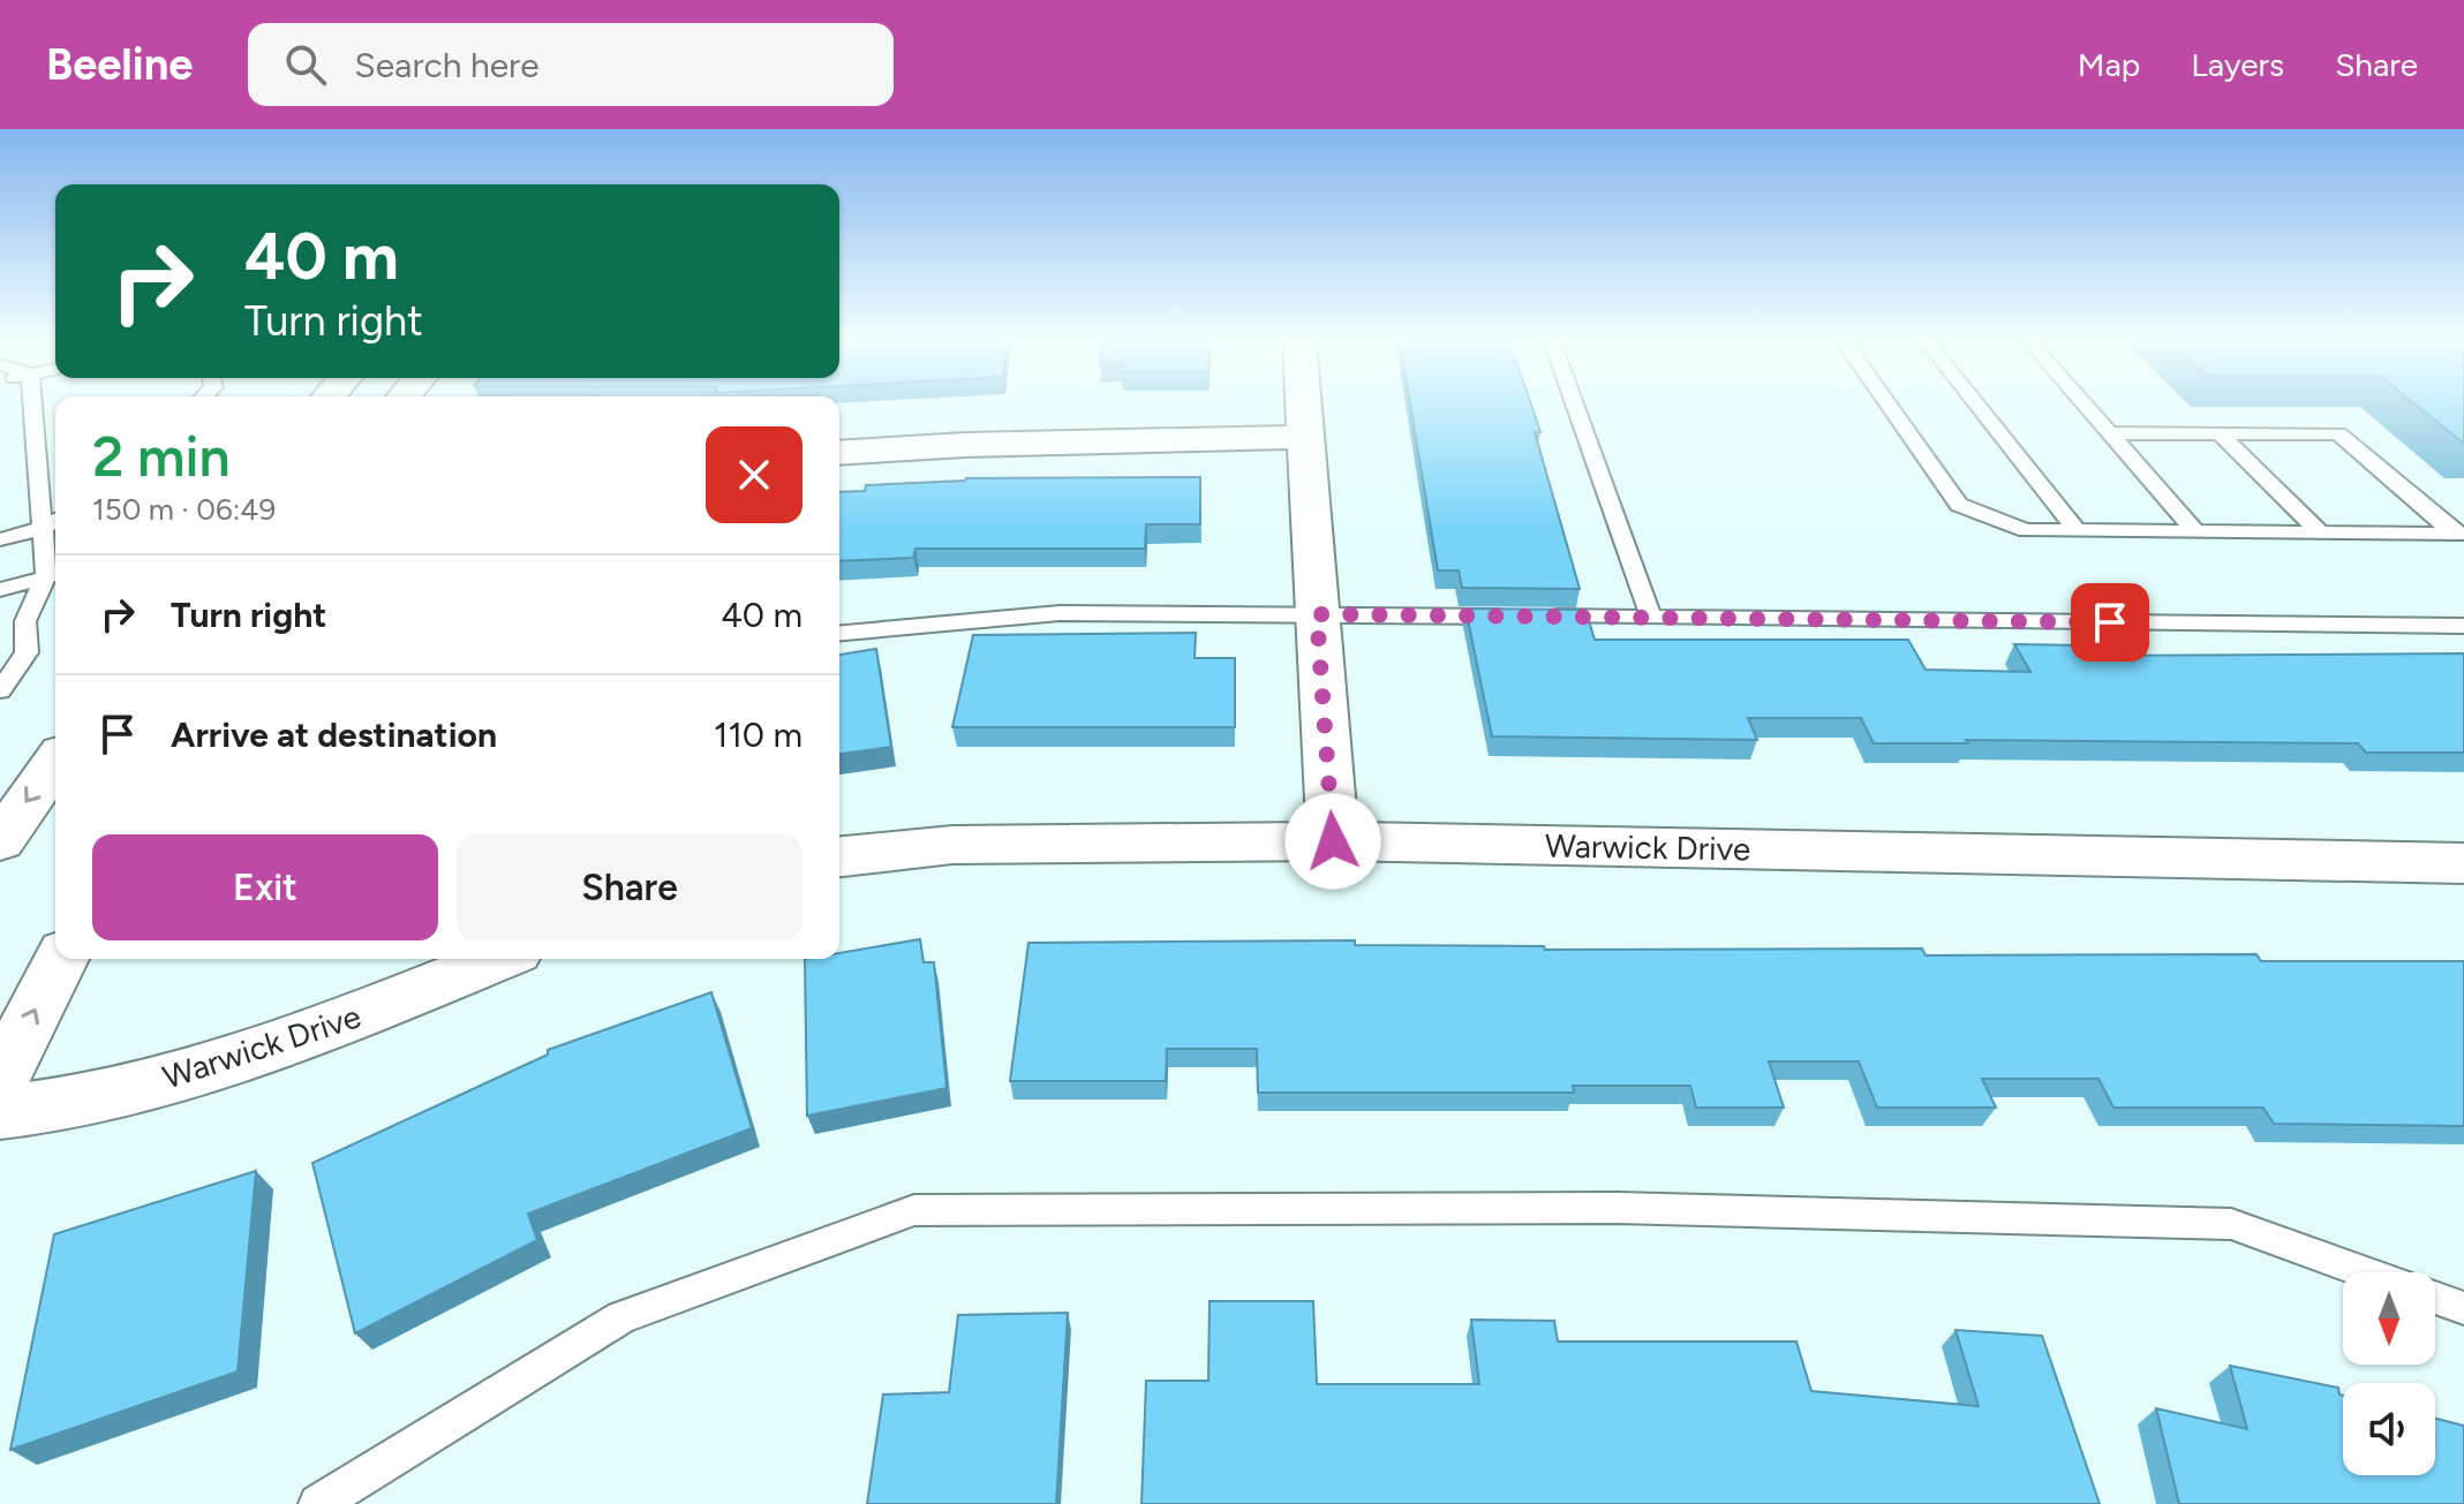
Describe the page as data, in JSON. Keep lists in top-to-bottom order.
{
  "streets": {
    "street": ["Warwick Drive"]
  },
  "north": "bottom",
  "page": {
    "header": "Beeline",
    "search": "Search here",
    "nav": ["Map", "Layers", "Share"],
    "turn": ["40 m", "Turn right"],
    "heading": ["2 min", "150 m · 06:49"],
    "list": [
      {
        "name": "Turn right",
        "value": "40 m"
      },
      {
        "name": "Arrive at destination",
        "value": "110 m"
      }
    ],
    "buttons": ["Exit", "Share"]
  }
}
